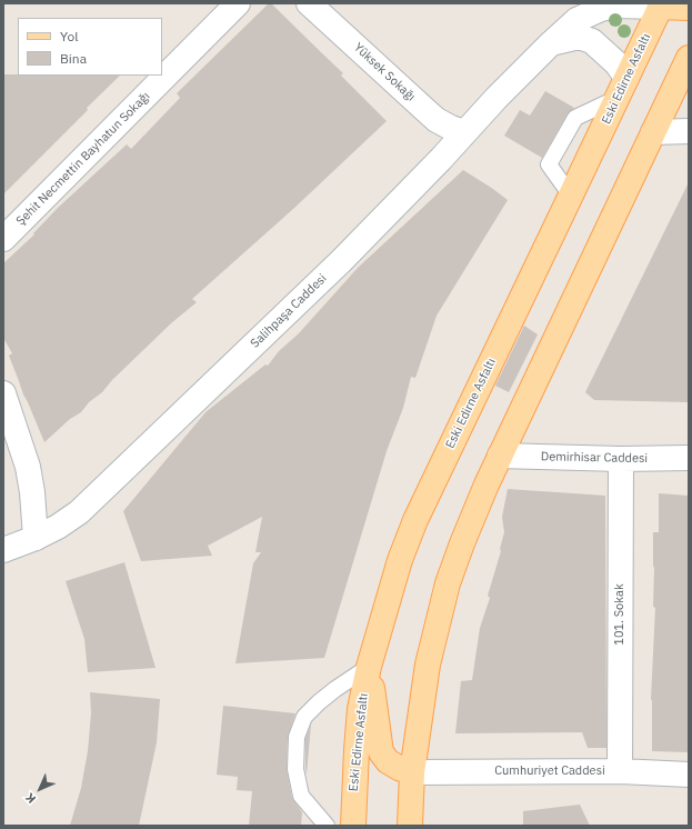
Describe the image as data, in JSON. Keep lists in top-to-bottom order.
{
  "streets": {
    "main road": ["Eski Edirne Asfaltı"],
    "street": [
      "Yüksek Sokağı",
      "Şehit Necmettin Bayhatun Sokağı",
      "Salihpaşa Caddesi",
      "Demirhisar Caddesi",
      "101. Sokak",
      "Cumhuriyet Caddesi"
    ]
  },
  "crossings": [
    ["Yüksek Sokağı", "Salihpaşa Caddesi"],
    ["Eski Edirne Asfaltı", "Salihpaşa Caddesi"],
    ["Demirhisar Caddesi", "101. Sokak"],
    ["101. Sokak", "Cumhuriyet Caddesi"]
  ],
  "legend": ["Yol", "Bina"],
  "north": "bottom left"
}
